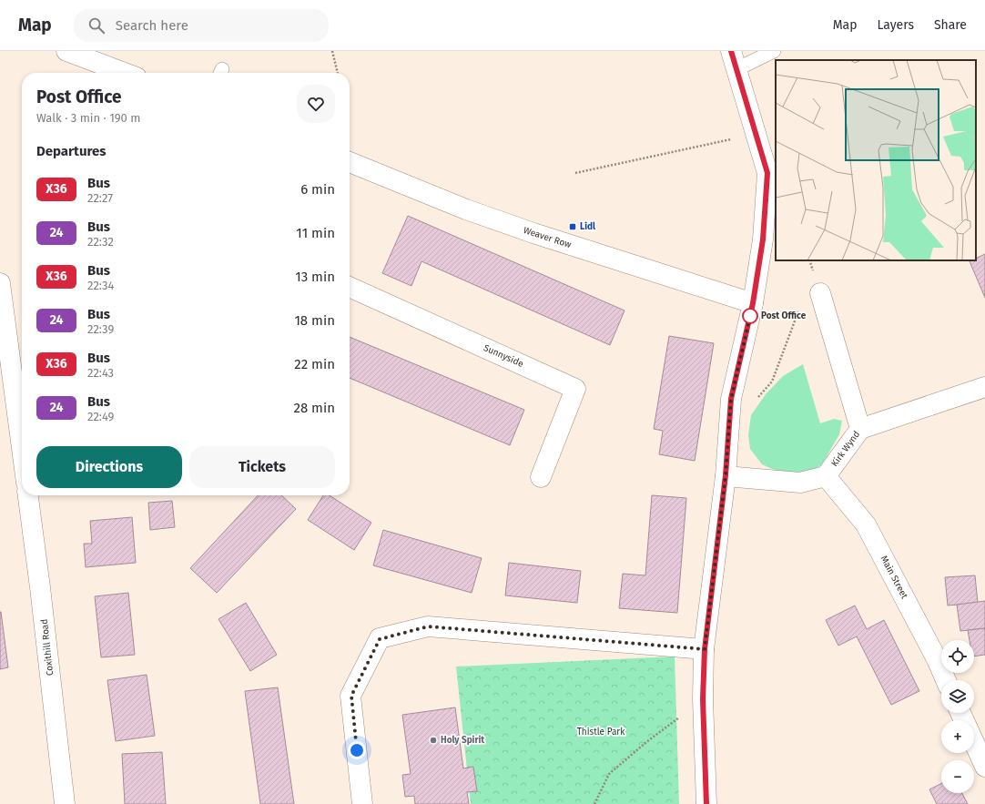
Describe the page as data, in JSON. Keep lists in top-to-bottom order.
{
  "streets": {
    "street": [
      "Weaver Row",
      "Sunnyside",
      "Kirk Wynd",
      "Main Street",
      "Coxithill Road"
    ]
  },
  "crossings": [
    ["Kirk Wynd", "Main Street"]
  ],
  "parks": ["Thistle Park"],
  "places": {
    "transit": ["Lidl"],
    "other": ["Post Office", "Holy Spirit"]
  },
  "lines": ["bus line X36"],
  "page": {
    "header": "Map",
    "search": "Search here",
    "nav": ["Map", "Layers", "Share"],
    "heading": [
      ["Post Office", "Walk · 3 min · 190 m"],
      "Departures"
    ],
    "list": [
      {
        "mark": "X36",
        "name": "Bus",
        "note": "22:27",
        "value": "6 min"
      },
      {
        "mark": "24",
        "name": "Bus",
        "note": "22:32",
        "value": "11 min"
      },
      {
        "mark": "X36",
        "name": "Bus",
        "note": "22:34",
        "value": "13 min"
      },
      {
        "mark": "24",
        "name": "Bus",
        "note": "22:39",
        "value": "18 min"
      },
      {
        "mark": "X36",
        "name": "Bus",
        "note": "22:43",
        "value": "22 min"
      },
      {
        "mark": "24",
        "name": "Bus",
        "note": "22:49",
        "value": "28 min"
      }
    ],
    "buttons": ["Directions", "Tickets"],
    "map_buttons": ["+", "−"]
  }
}
